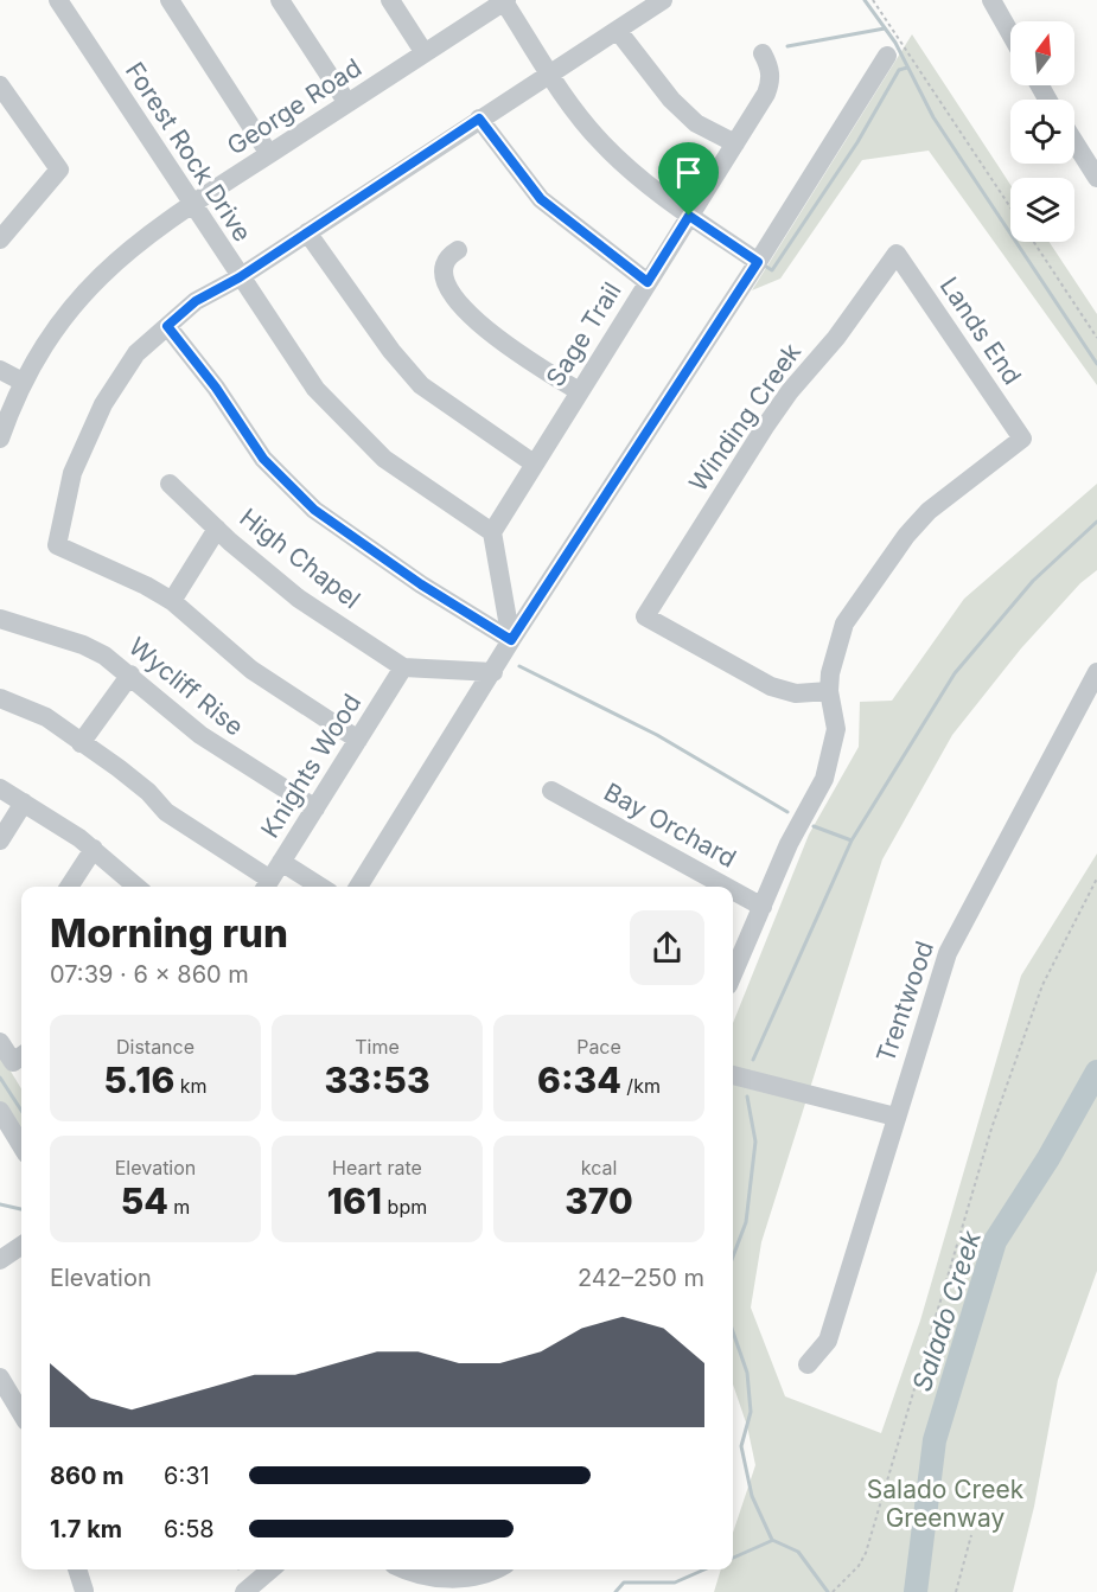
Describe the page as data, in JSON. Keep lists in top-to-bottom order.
{
  "streets": {
    "street": [
      "George Road",
      "Forest Rock Drive",
      "Lands End",
      "Sage Trail",
      "Winding Creek",
      "High Chapel",
      "Wycliff Rise",
      "Knights Wood",
      "Bay Orchard",
      "Trentwood"
    ]
  },
  "crossings": [
    ["George Road", "Forest Rock Drive"],
    ["Forest Rock Drive", "Sage Trail"],
    ["Lands End", "Winding Creek"],
    ["High Chapel", "Knights Wood"],
    ["Wycliff Rise", "Knights Wood"]
  ],
  "water": ["Salado Creek"],
  "parks": ["Salado Creek Greenway"],
  "north": "top",
  "page": {
    "heading": ["Morning run", "07:39 · 6 × 860 m"],
    "stats": [
      ["Distance", "5.16 km"],
      ["Time", "33:53"],
      ["Pace", "6:34 /km"],
      ["Elevation", "54 m"],
      ["Heart rate", "161 bpm"],
      ["kcal", "370"]
    ],
    "chart": ["Elevation", "242–250 m"],
    "list": [
      {
        "name": "860 m",
        "note": "6:31"
      },
      {
        "name": "1.7 km",
        "note": "6:58"
      }
    ]
  }
}
